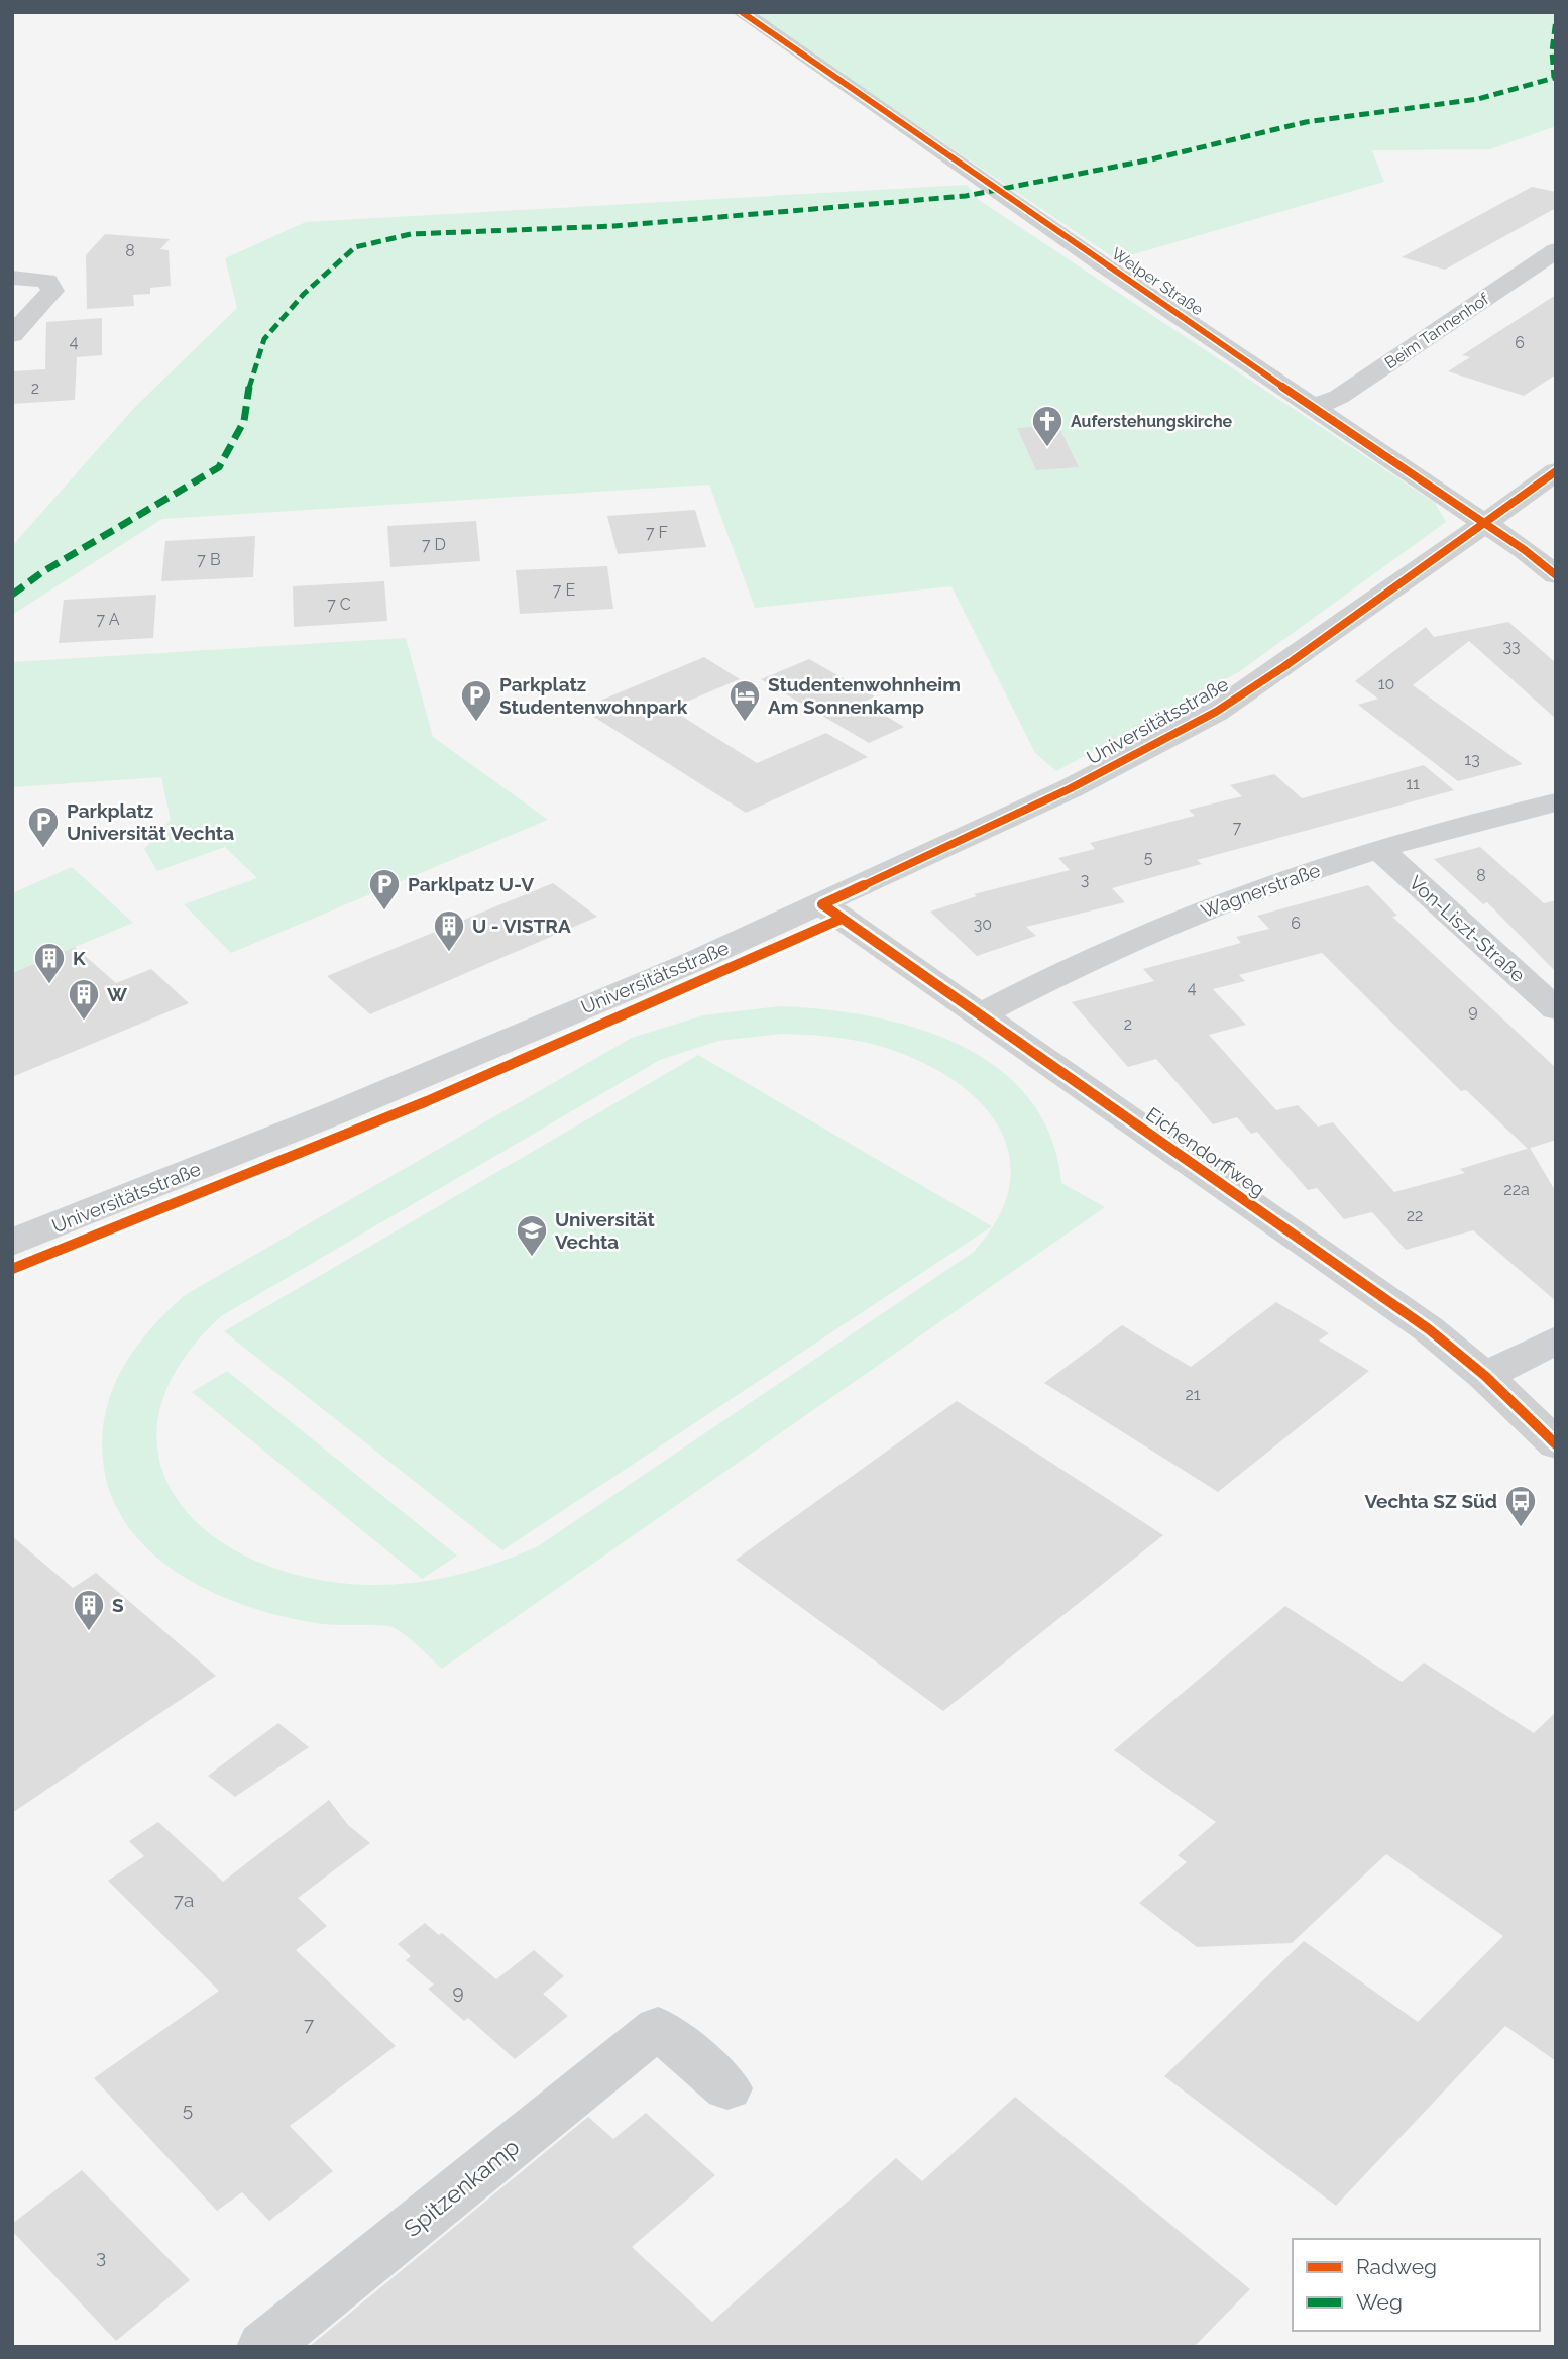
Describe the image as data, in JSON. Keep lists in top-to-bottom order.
{
  "streets": {
    "street": [
      "Welper Straße",
      "Beim Tannenhof",
      "Universitätsstraße",
      "Wagnerstraße",
      "Von-Liszt-Straße",
      "Eichendorffweg",
      "Spitzenkamp"
    ]
  },
  "crossings": [
    ["Welper Straße", "Beim Tannenhof"],
    ["Welper Straße", "Universitätsstraße"],
    ["Universitätsstraße", "Eichendorffweg"],
    ["Wagnerstraße", "Von-Liszt-Straße"],
    ["Wagnerstraße", "Eichendorffweg"]
  ],
  "places": {
    "church": ["Auferstehungskirche"],
    "parking": ["Parkplatz Studentenwohnpark", "Parkplatz Universität Vechta", "Parklpatz U-V"],
    "hotel": ["Studentenwohnheim Am Sonnenkamp"],
    "building": [
      "U - VISTRA",
      "K",
      "W",
      "S"
    ],
    "school or university": ["Universität Vechta"],
    "bus stop": ["Vechta SZ Süd"]
  },
  "house_numbers": [
    "8",
    "4",
    "6",
    "2",
    "7 F",
    "7 D",
    "7 B",
    "7 E",
    "7 C",
    "7 A",
    "33",
    "10",
    "13",
    "11",
    "7",
    "5",
    "8",
    "3",
    "6",
    "30",
    "4",
    "9",
    "2",
    "22a",
    "22",
    "21",
    "7a",
    "9",
    "7",
    "5",
    "3"
  ],
  "legend": ["Radweg", "Weg"]
}
